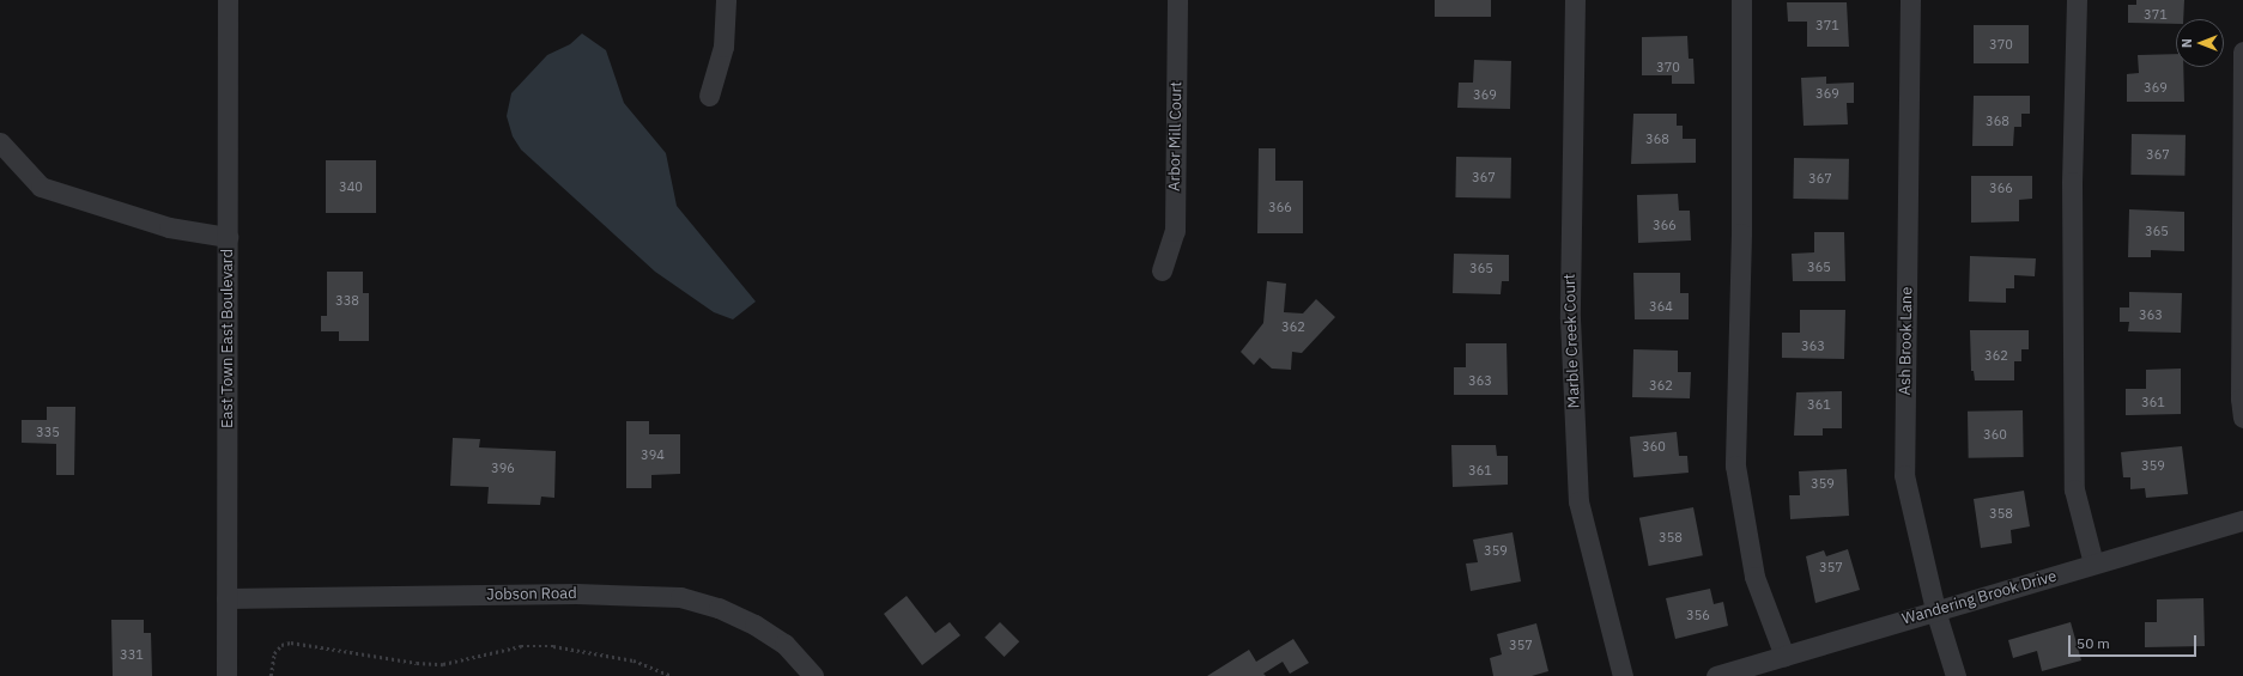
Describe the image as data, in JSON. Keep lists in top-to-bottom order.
{
  "streets": {
    "street": [
      "Arbor Mill Court",
      "East Town East Boulevard",
      "Marble Creek Court",
      "Ash Brook Lane",
      "Jobson Road",
      "Wandering Brook Drive"
    ]
  },
  "crossings": [
    ["East Town East Boulevard", "Jobson Road"],
    ["Ash Brook Lane", "Wandering Brook Drive"]
  ],
  "house_numbers": [
    "371",
    "371",
    "370",
    "370",
    "369",
    "369",
    "369",
    "368",
    "368",
    "367",
    "367",
    "367",
    "340",
    "366",
    "366",
    "366",
    "365",
    "365",
    "365",
    "338",
    "364",
    "363",
    "362",
    "363",
    "362",
    "363",
    "362",
    "361",
    "361",
    "335",
    "360",
    "360",
    "394",
    "359",
    "396",
    "361",
    "359",
    "358",
    "358",
    "359",
    "357",
    "356",
    "357",
    "331"
  ],
  "scale_bar": "50 m",
  "north": "left"
}
